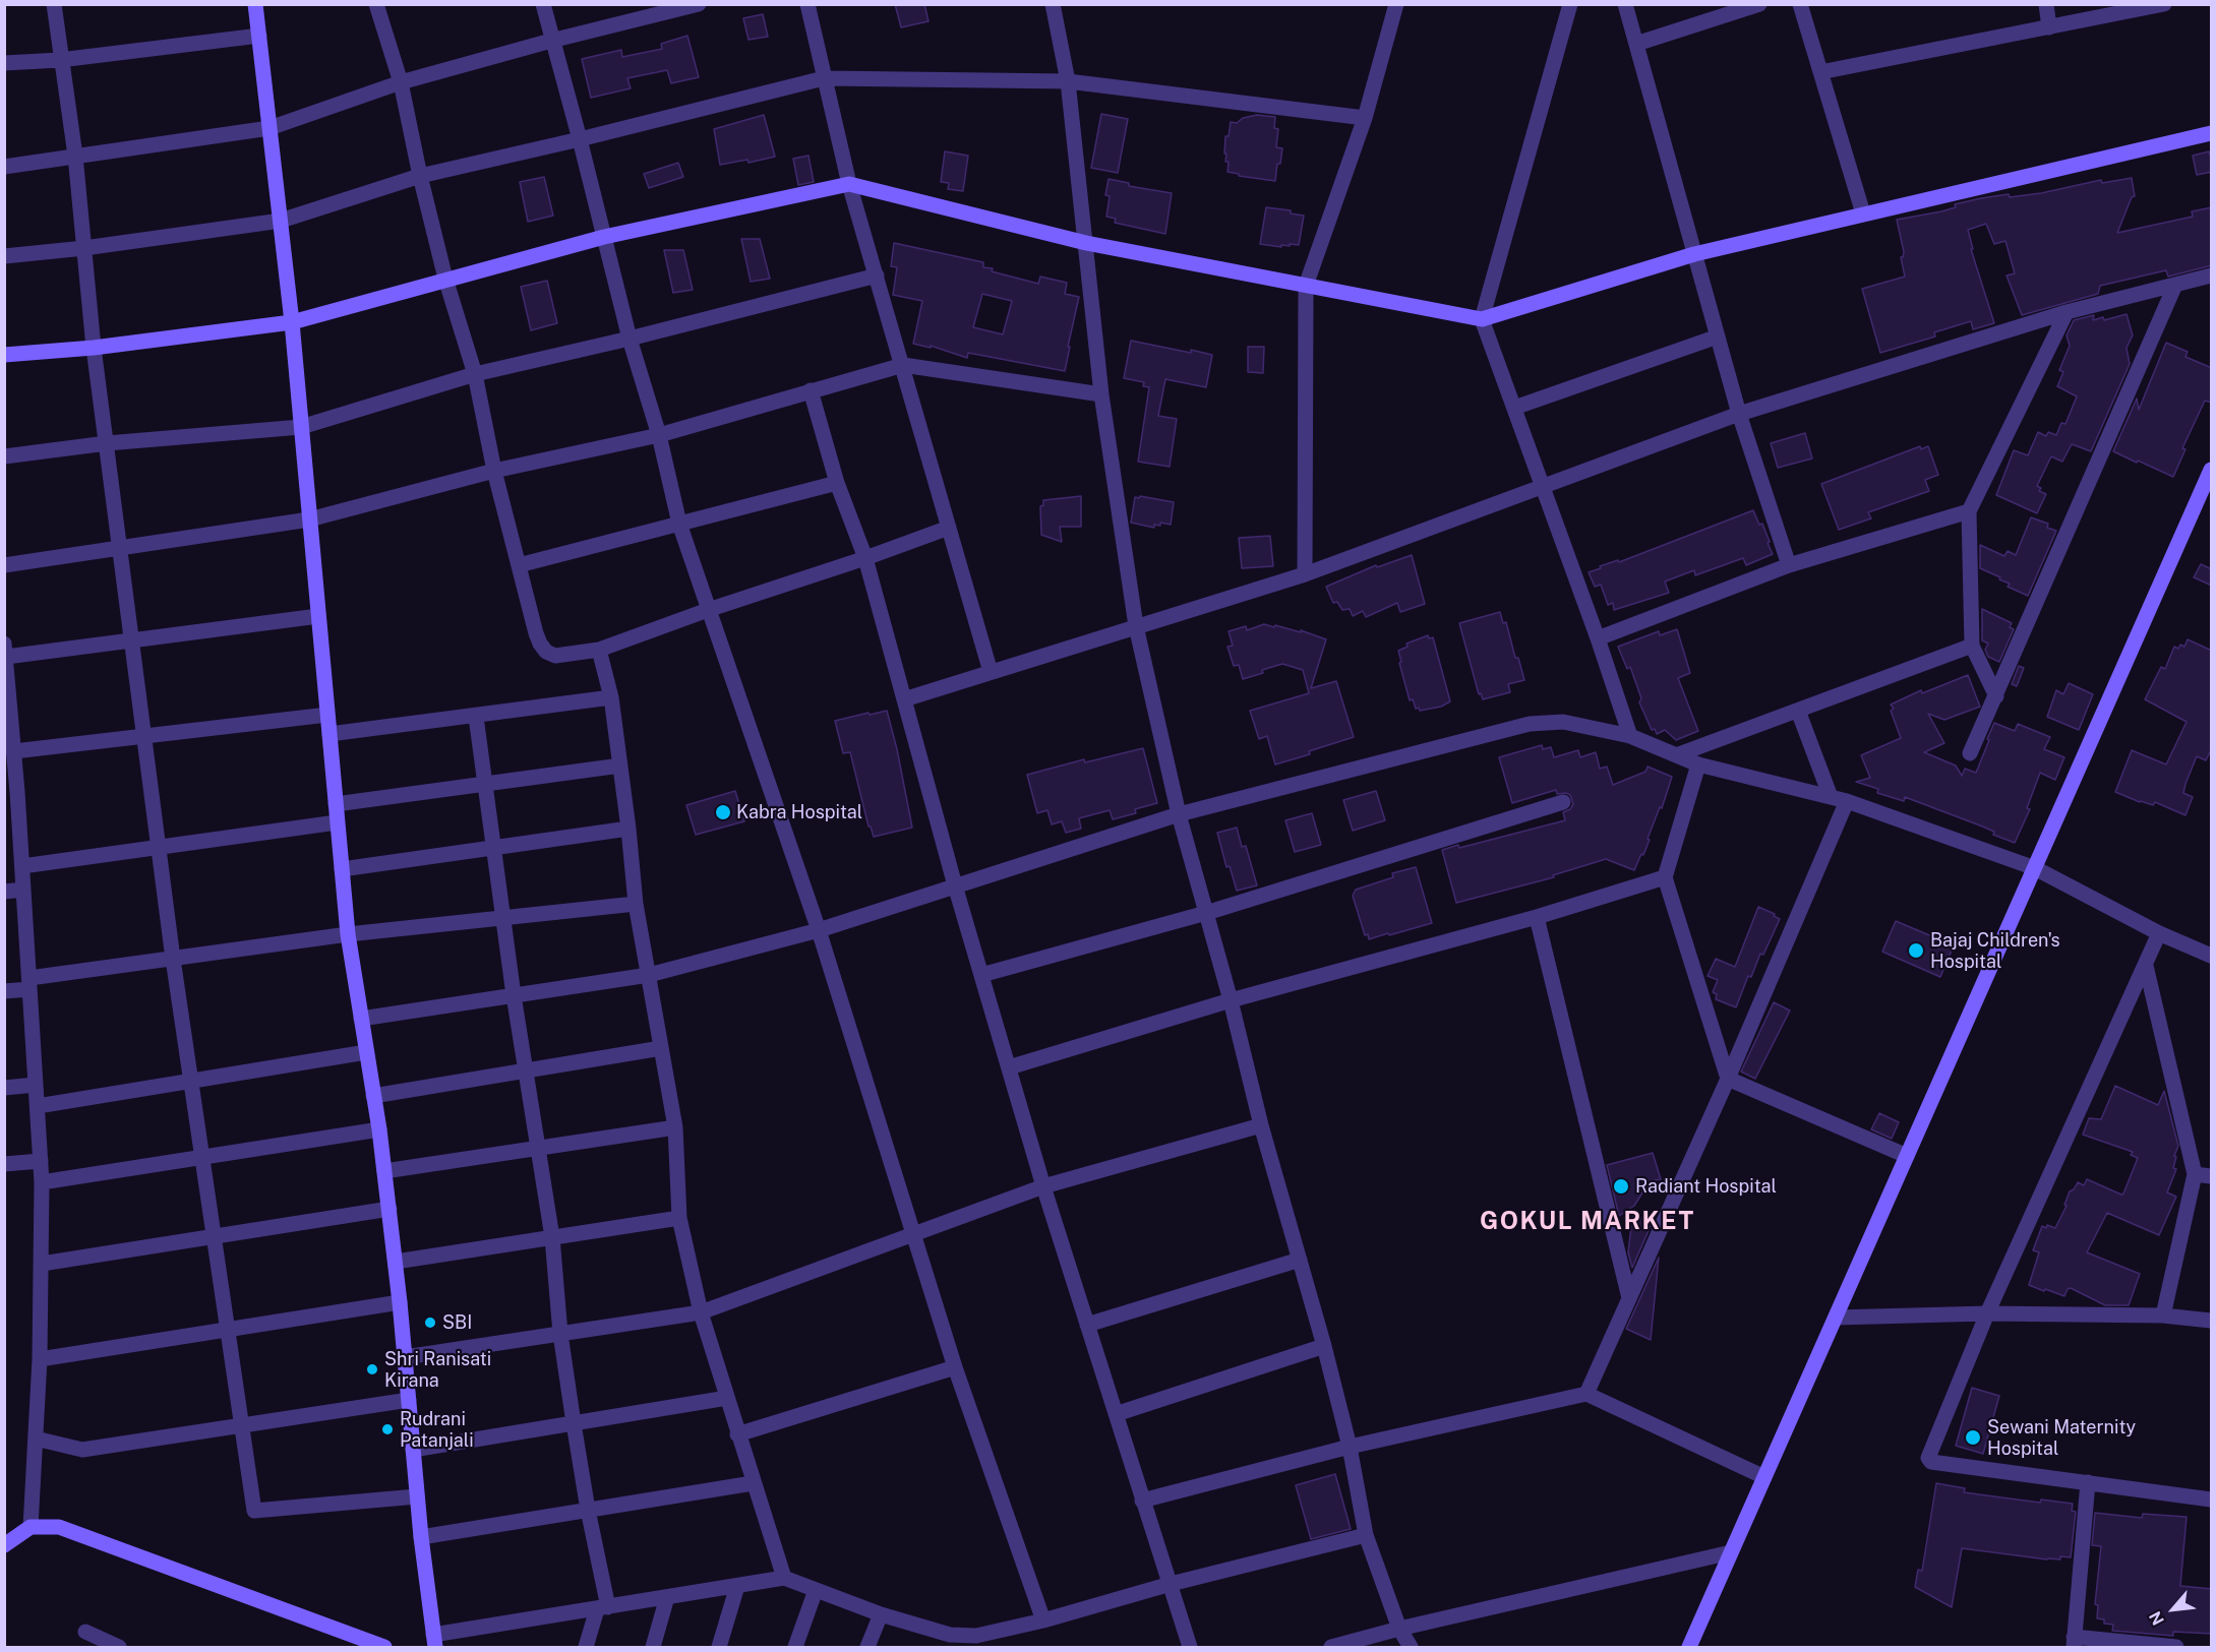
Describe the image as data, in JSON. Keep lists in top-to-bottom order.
{
  "districts": ["GOKUL MARKET"],
  "places": [
    "Kabra Hospital",
    "Bajaj Children's Hospital",
    "Radiant Hospital",
    "SBI",
    "Shri Ranisati Kirana",
    "Rudrani Patanjali",
    "Sewani Maternity Hospital"
  ],
  "north": "bottom left"
}
